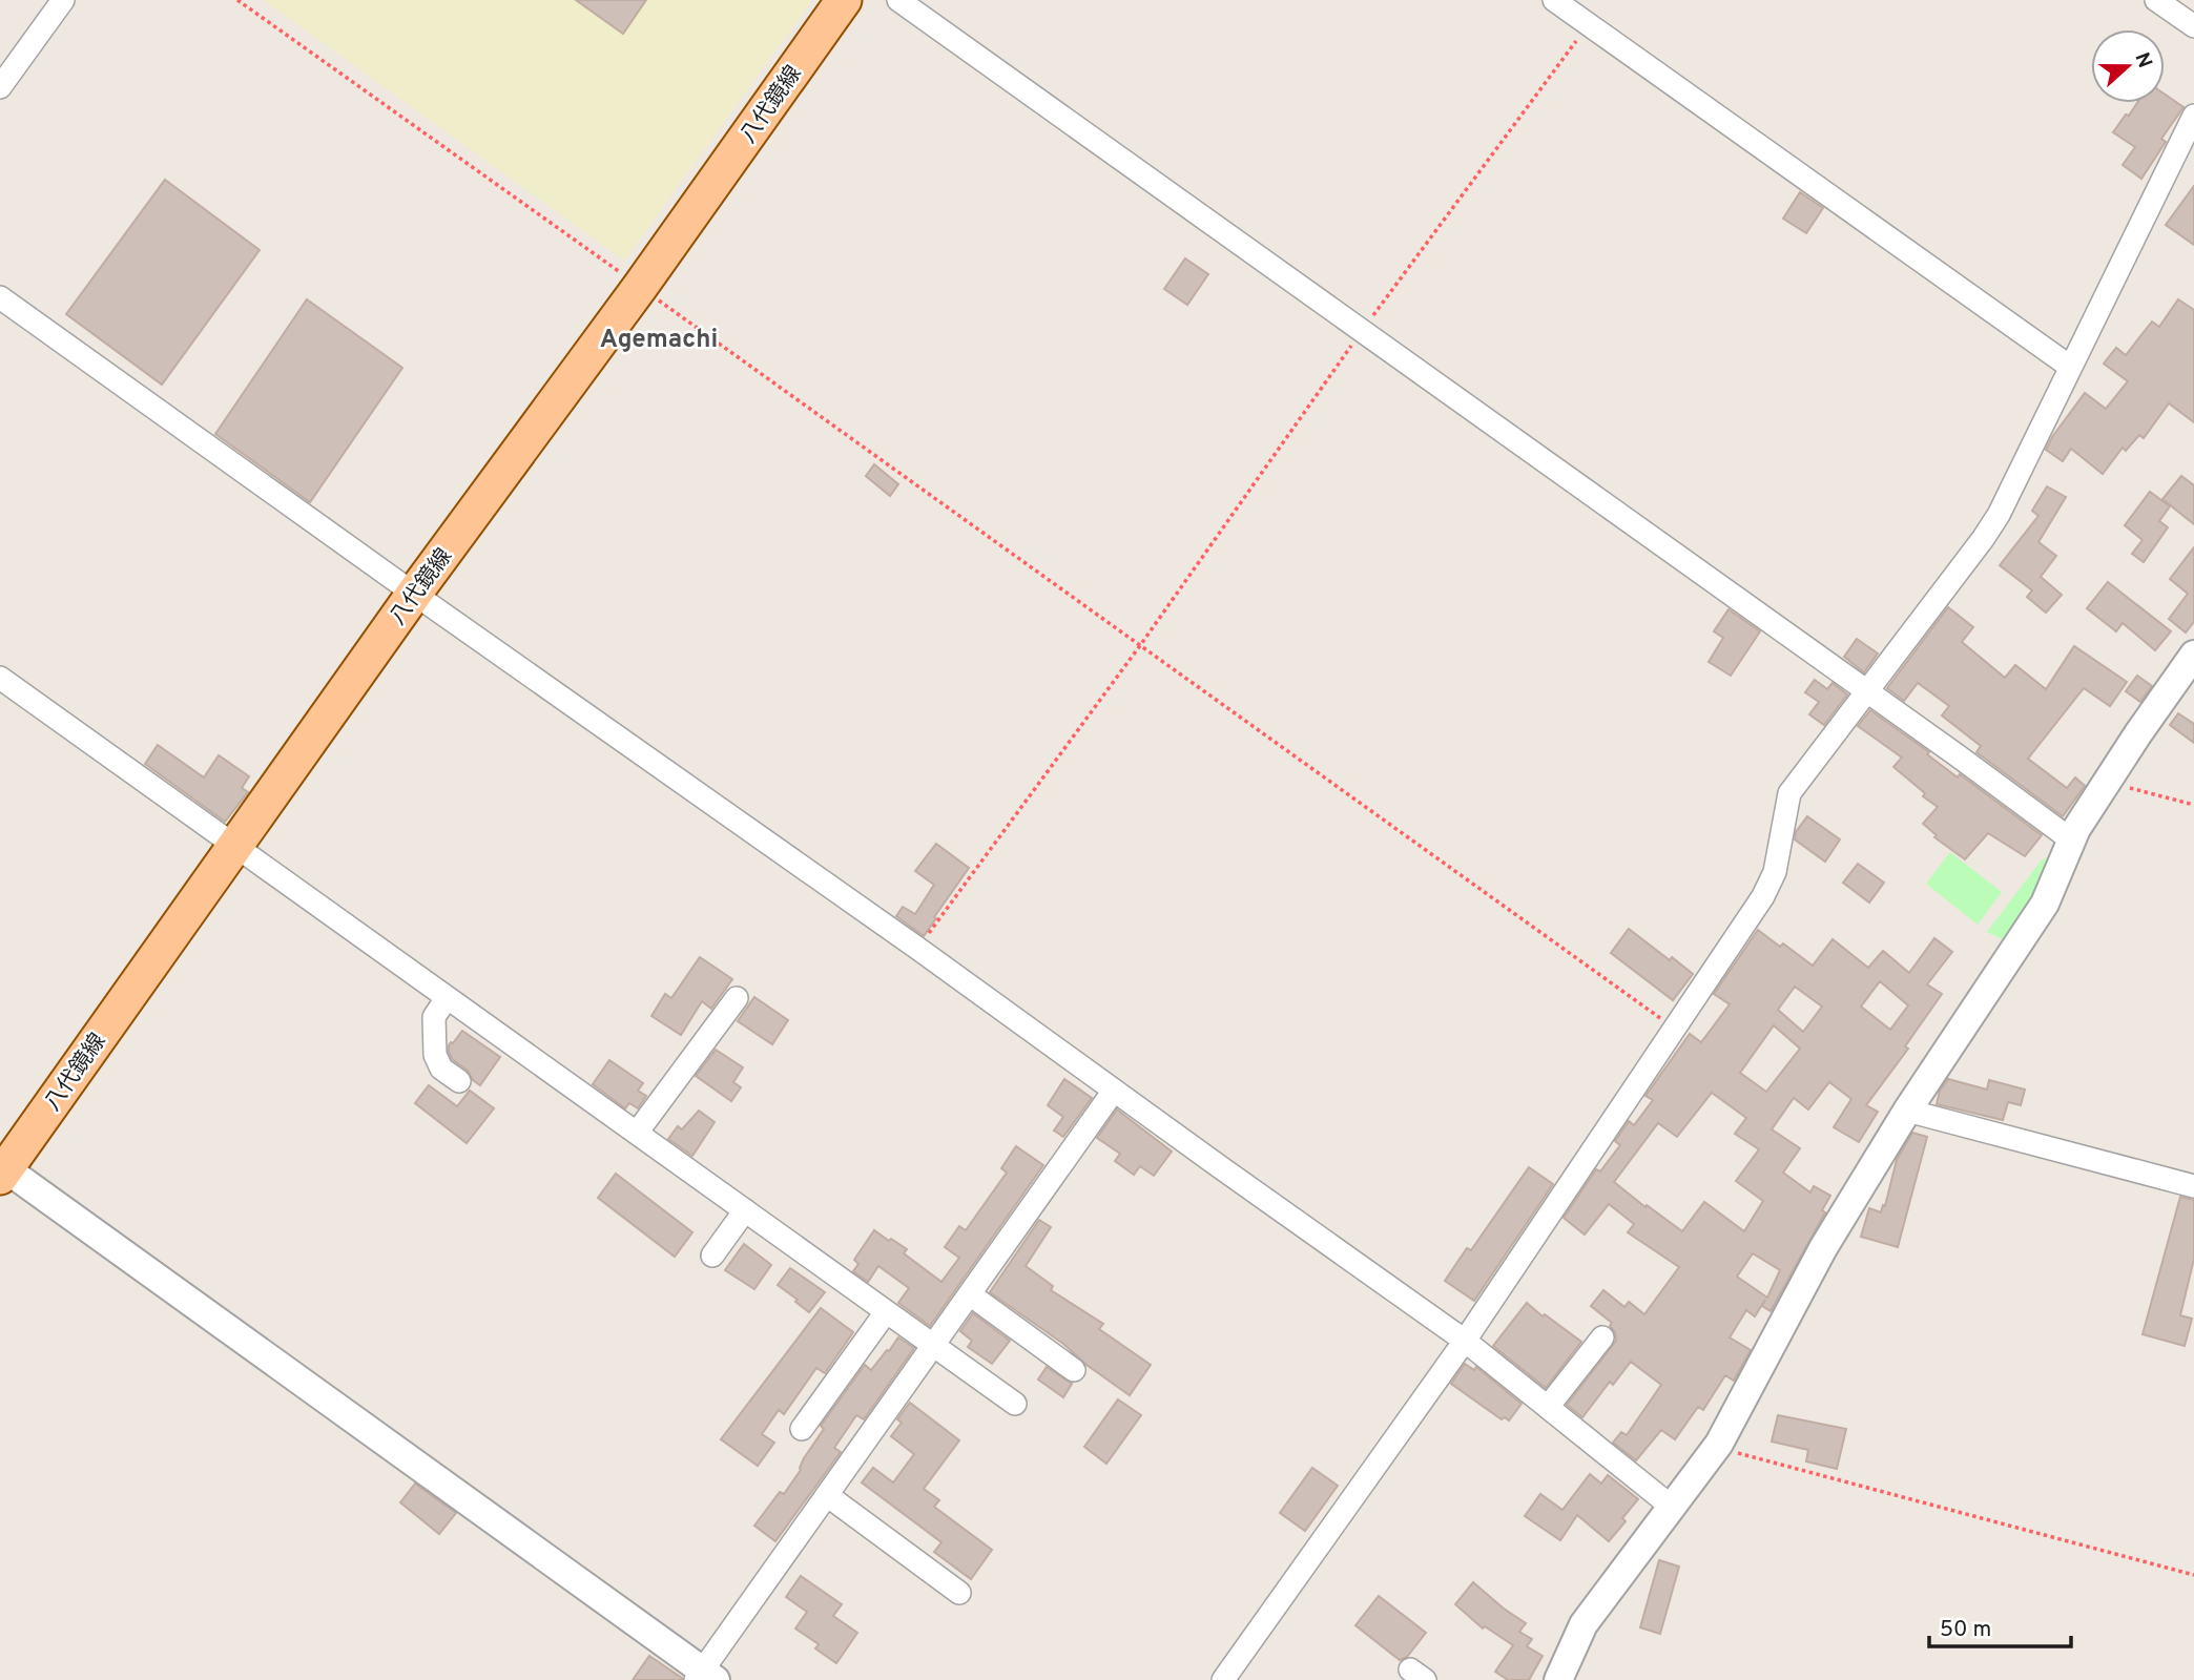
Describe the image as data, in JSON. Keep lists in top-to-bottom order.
{
  "streets": {
    "main road": ["八代鏡線"]
  },
  "districts": ["Agemachi"],
  "scale_bar": "50 m",
  "north": "right"
}
